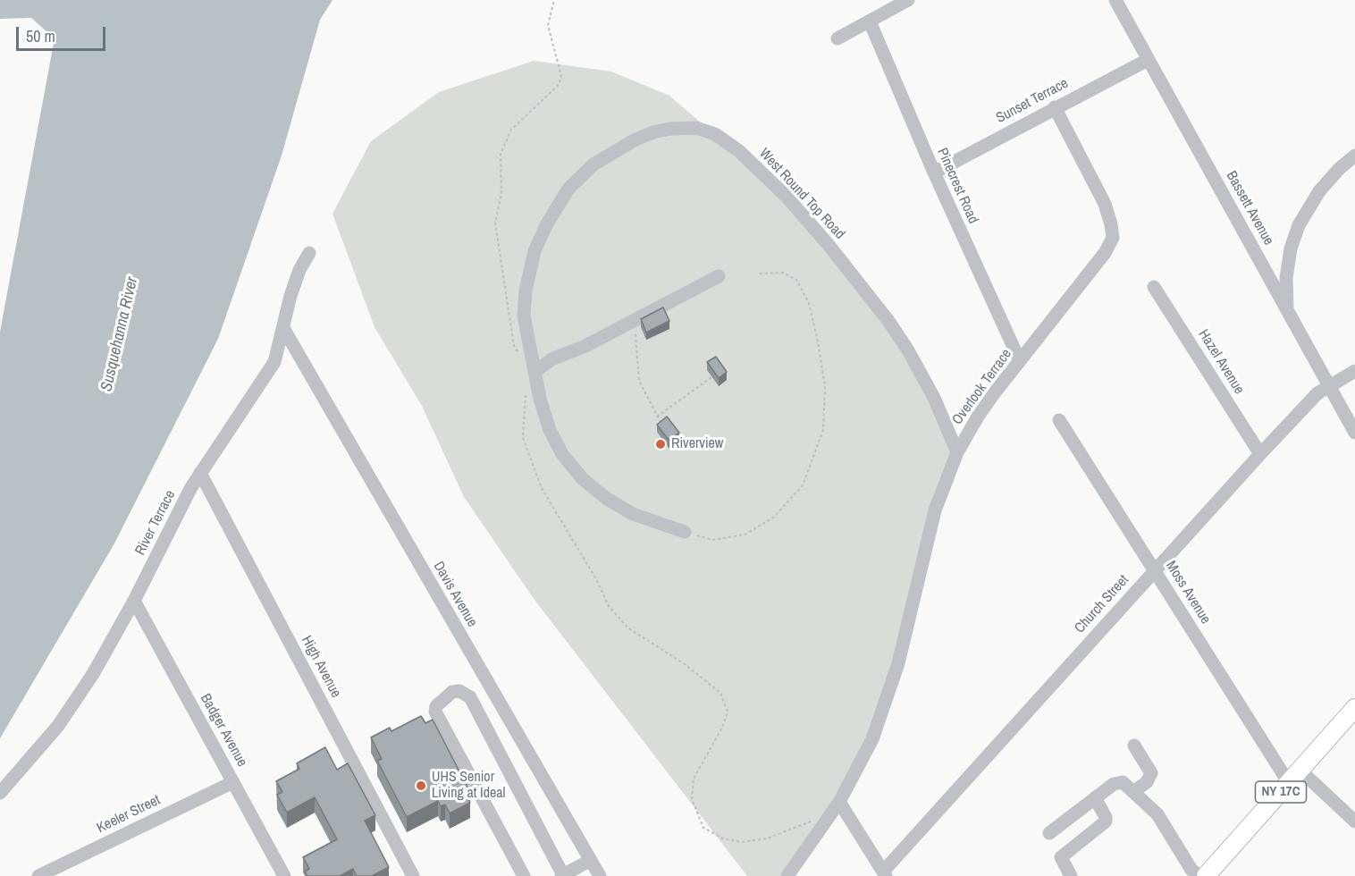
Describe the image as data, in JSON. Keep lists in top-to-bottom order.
{
  "streets": {
    "main road": ["NY 17C"],
    "street": [
      "Sunset Terrace",
      "Pinecrest Road",
      "West Round Top Road",
      "Bassett Avenue",
      "Hazel Avenue",
      "Overlook Terrace",
      "River Terrace",
      "Moss Avenue",
      "Davis Avenue",
      "Church Street",
      "High Avenue",
      "Badger Avenue",
      "Keeler Street"
    ]
  },
  "crossings": [
    ["Sunset Terrace", "Pinecrest Road"],
    ["Sunset Terrace", "Bassett Avenue"],
    ["Sunset Terrace", "Overlook Terrace"],
    ["Pinecrest Road", "Overlook Terrace"],
    ["West Round Top Road", "Overlook Terrace"],
    ["Bassett Avenue", "Church Street"],
    ["Hazel Avenue", "Church Street"],
    ["River Terrace", "Davis Avenue"],
    ["River Terrace", "High Avenue"],
    ["River Terrace", "Badger Avenue"],
    ["Moss Avenue", "Church Street"],
    ["Moss Avenue", "NY 17C"],
    ["Badger Avenue", "Keeler Street"]
  ],
  "water": ["Susquehanna River"],
  "places": ["Riverview", "UHS Senior Living at Ideal"],
  "scale_bar": "50 m"
}
